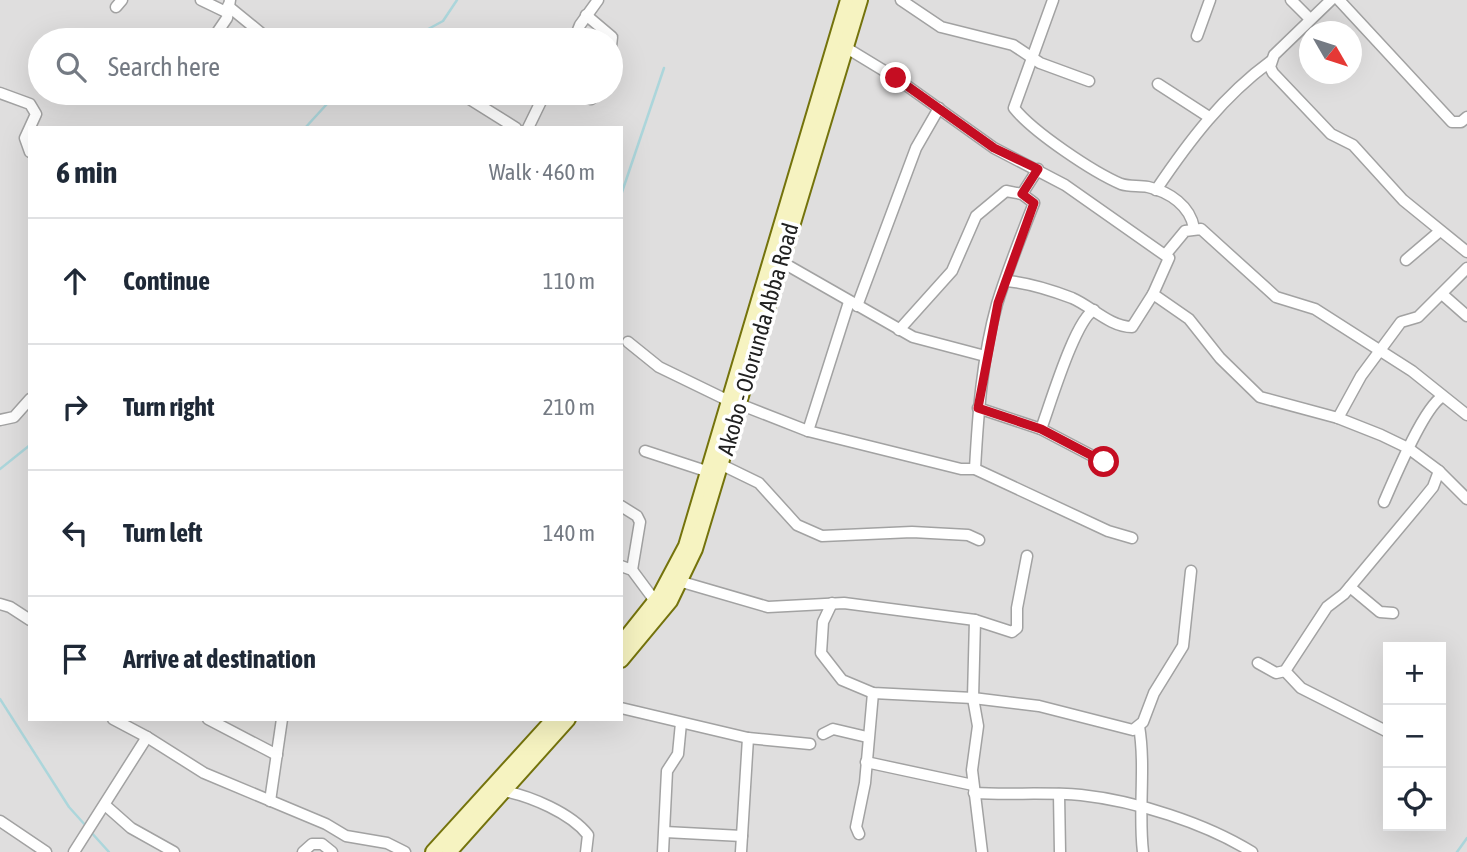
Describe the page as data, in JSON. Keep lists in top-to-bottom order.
{
  "streets": {
    "main road": ["Akobo - Olorunda Abba Road"]
  },
  "north": "bottom right",
  "page": {
    "search": "Search here",
    "heading": ["6 min", "Walk · 460 m"],
    "list": [
      ["Continue", "110 m"],
      ["Turn right", "210 m"],
      ["Turn left", "140 m"],
      "Arrive at destination"
    ],
    "map_buttons": ["+", "−"]
  }
}
